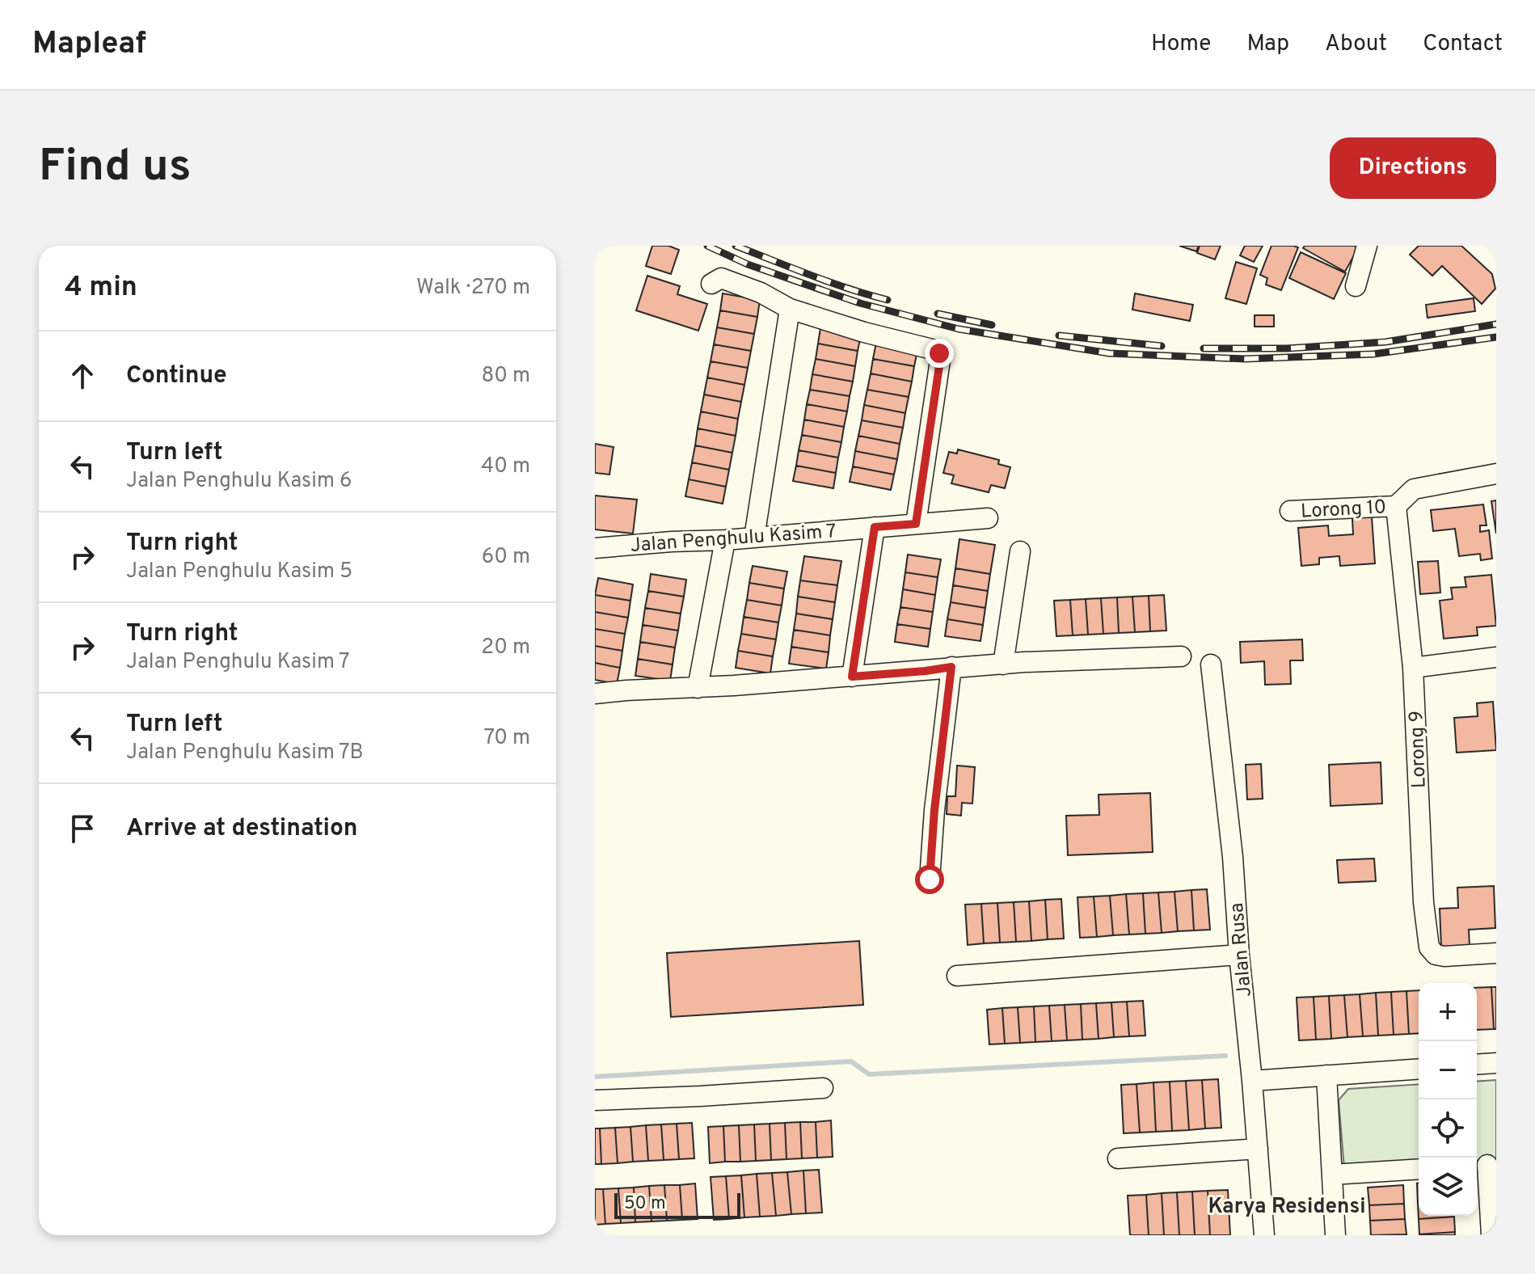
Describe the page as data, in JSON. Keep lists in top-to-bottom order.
{
  "streets": {
    "street": [
      "Lorong 10",
      "Jalan Penghulu Kasim 7",
      "Lorong 9",
      "Jalan Rusa"
    ]
  },
  "crossings": [
    ["Lorong 10", "Lorong 9"]
  ],
  "districts": ["Karya Residensi"],
  "scale_bar": "50 m",
  "page": {
    "header": "Mapleaf",
    "nav": [
      "Home",
      "Map",
      "About",
      "Contact"
    ],
    "buttons": "Directions",
    "title": "Find us",
    "heading": ["4 min", "Walk · 270 m"],
    "list": [
      ["Continue", "80 m"],
      ["Turn left", "Jalan Penghulu Kasim 6", "40 m"],
      ["Turn right", "Jalan Penghulu Kasim 5", "60 m"],
      ["Turn right", "Jalan Penghulu Kasim 7", "20 m"],
      ["Turn left", "Jalan Penghulu Kasim 7B", "70 m"],
      "Arrive at destination"
    ],
    "map_buttons": ["+", "−"],
    "scale": "50 m"
  }
}
